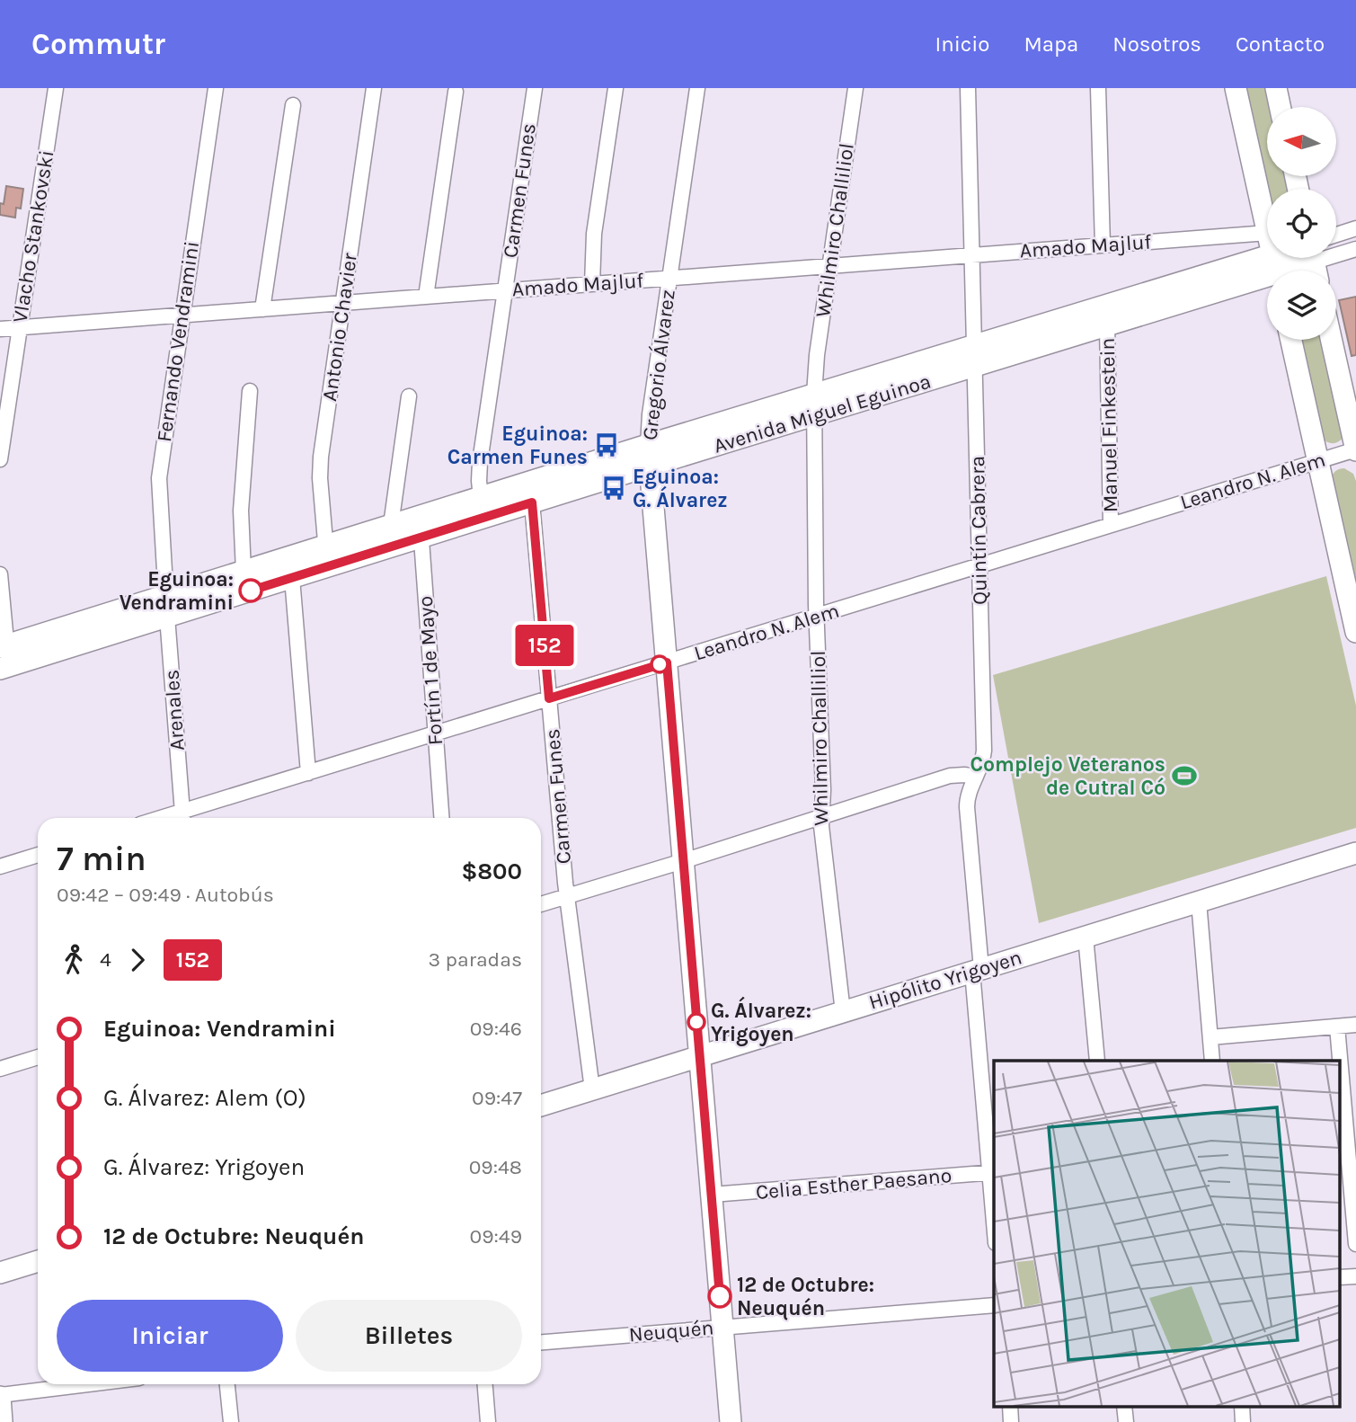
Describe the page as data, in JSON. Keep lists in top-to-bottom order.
{
  "streets": {
    "main road": ["Gregorio Álvarez", "Avenida Miguel Eguinoa", "Hipólito Yrigoyen"],
    "street": [
      "Carmen Funes",
      "Whilmiro Challiliol",
      "Vlacho Stankovski",
      "Amado Majluf",
      "Antonio Chavier",
      "Fernando Vendramini",
      "Manuel Finkestein",
      "Leandro N. Alem",
      "Quintín Cabrera",
      "Fortín 1 de Mayo",
      "Arenales",
      "Celia Esther Paesano",
      "Neuquén"
    ]
  },
  "crossings": [
    ["Carmen Funes", "Amado Majluf"],
    ["Carmen Funes", "Avenida Miguel Eguinoa"],
    ["Carmen Funes", "Leandro N. Alem"],
    ["Carmen Funes", "Hipólito Yrigoyen"],
    ["Whilmiro Challiliol", "Amado Majluf"],
    ["Whilmiro Challiliol", "Avenida Miguel Eguinoa"],
    ["Whilmiro Challiliol", "Leandro N. Alem"],
    ["Whilmiro Challiliol", "Hipólito Yrigoyen"],
    ["Vlacho Stankovski", "Amado Majluf"],
    ["Amado Majluf", "Antonio Chavier"],
    ["Amado Majluf", "Fernando Vendramini"],
    ["Amado Majluf", "Gregorio Álvarez"],
    ["Amado Majluf", "Quintín Cabrera"],
    ["Antonio Chavier", "Avenida Miguel Eguinoa"],
    ["Fernando Vendramini", "Avenida Miguel Eguinoa"],
    ["Fernando Vendramini", "Arenales"],
    ["Gregorio Álvarez", "Avenida Miguel Eguinoa"],
    ["Gregorio Álvarez", "Leandro N. Alem"],
    ["Gregorio Álvarez", "Hipólito Yrigoyen"],
    ["Gregorio Álvarez", "Celia Esther Paesano"],
    ["Gregorio Álvarez", "Neuquén"],
    ["Avenida Miguel Eguinoa", "Manuel Finkestein"],
    ["Avenida Miguel Eguinoa", "Quintín Cabrera"],
    ["Avenida Miguel Eguinoa", "Fortín 1 de Mayo"],
    ["Avenida Miguel Eguinoa", "Arenales"],
    ["Manuel Finkestein", "Leandro N. Alem"],
    ["Leandro N. Alem", "Quintín Cabrera"],
    ["Leandro N. Alem", "Fortín 1 de Mayo"],
    ["Leandro N. Alem", "Arenales"],
    ["Quintín Cabrera", "Hipólito Yrigoyen"],
    ["Quintín Cabrera", "Celia Esther Paesano"]
  ],
  "places": {
    "bus stop": ["Eguinoa: Carmen Funes", "Eguinoa: G. Álvarez"],
    "other": ["Eguinoa: Vendramini", "G. Álvarez: Yrigoyen", "12 de Octubre: Neuquén"],
    "sports": ["Complejo Veteranos de Cutral Có"]
  },
  "lines": ["bus line 152"],
  "north": "left",
  "page": {
    "header": "Commutr",
    "nav": [
      "Inicio",
      "Mapa",
      "Nosotros",
      "Contacto"
    ],
    "on_map": "152",
    "heading": ["7 min", "09:42 – 09:49 · Autobús", "$800"],
    "legs": ["4", "152", "3 paradas"],
    "list": [
      {
        "name": "Eguinoa: Vendramini",
        "value": "09:46"
      },
      {
        "name": "G. Álvarez: Alem (O)",
        "value": "09:47"
      },
      {
        "name": "G. Álvarez: Yrigoyen",
        "value": "09:48"
      },
      {
        "name": "12 de Octubre: Neuquén",
        "value": "09:49"
      }
    ],
    "buttons": ["Iniciar", "Billetes"]
  }
}
